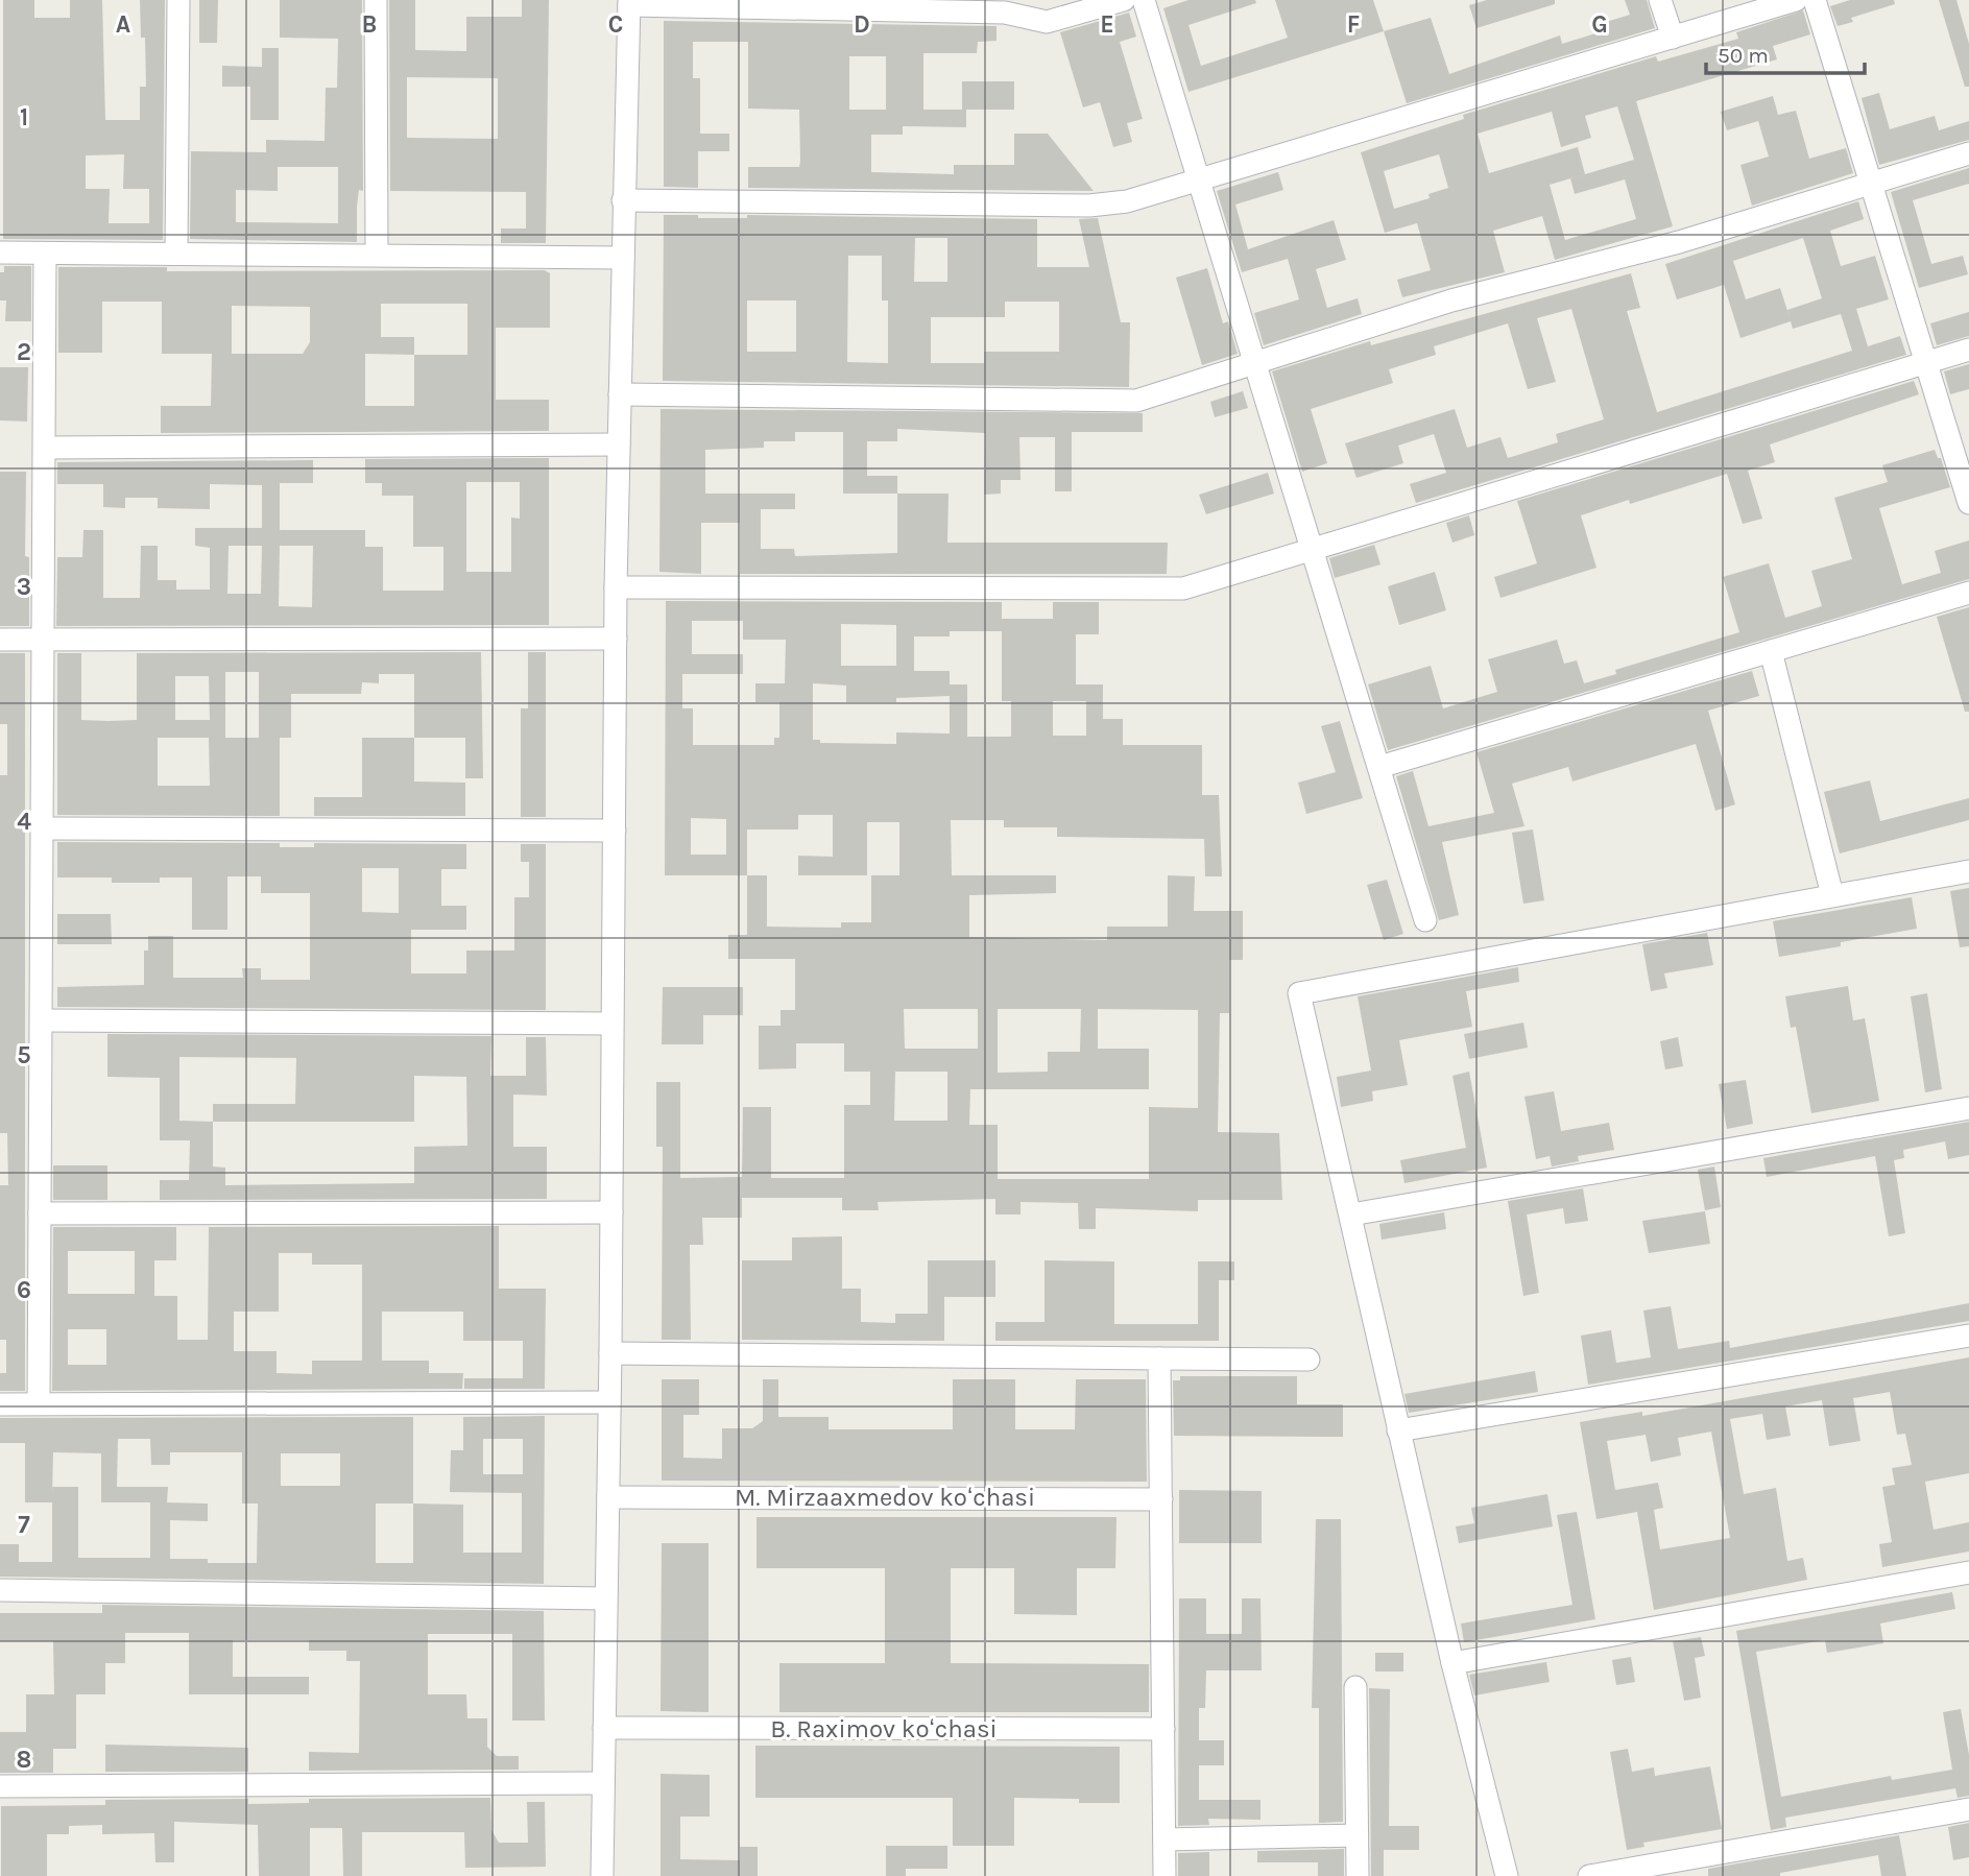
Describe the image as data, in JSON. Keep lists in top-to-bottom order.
{
  "streets": {
    "street": ["M. Mirzaaxmedov koʻchasi", "B. Raximov koʻchasi"]
  },
  "scale_bar": "50 m",
  "grid": {
    "columns": [
      "A",
      "B",
      "C",
      "D",
      "E",
      "F",
      "G"
    ],
    "rows": [
      "1",
      "2",
      "3",
      "4",
      "5",
      "6",
      "7",
      "8"
    ]
  }
}
